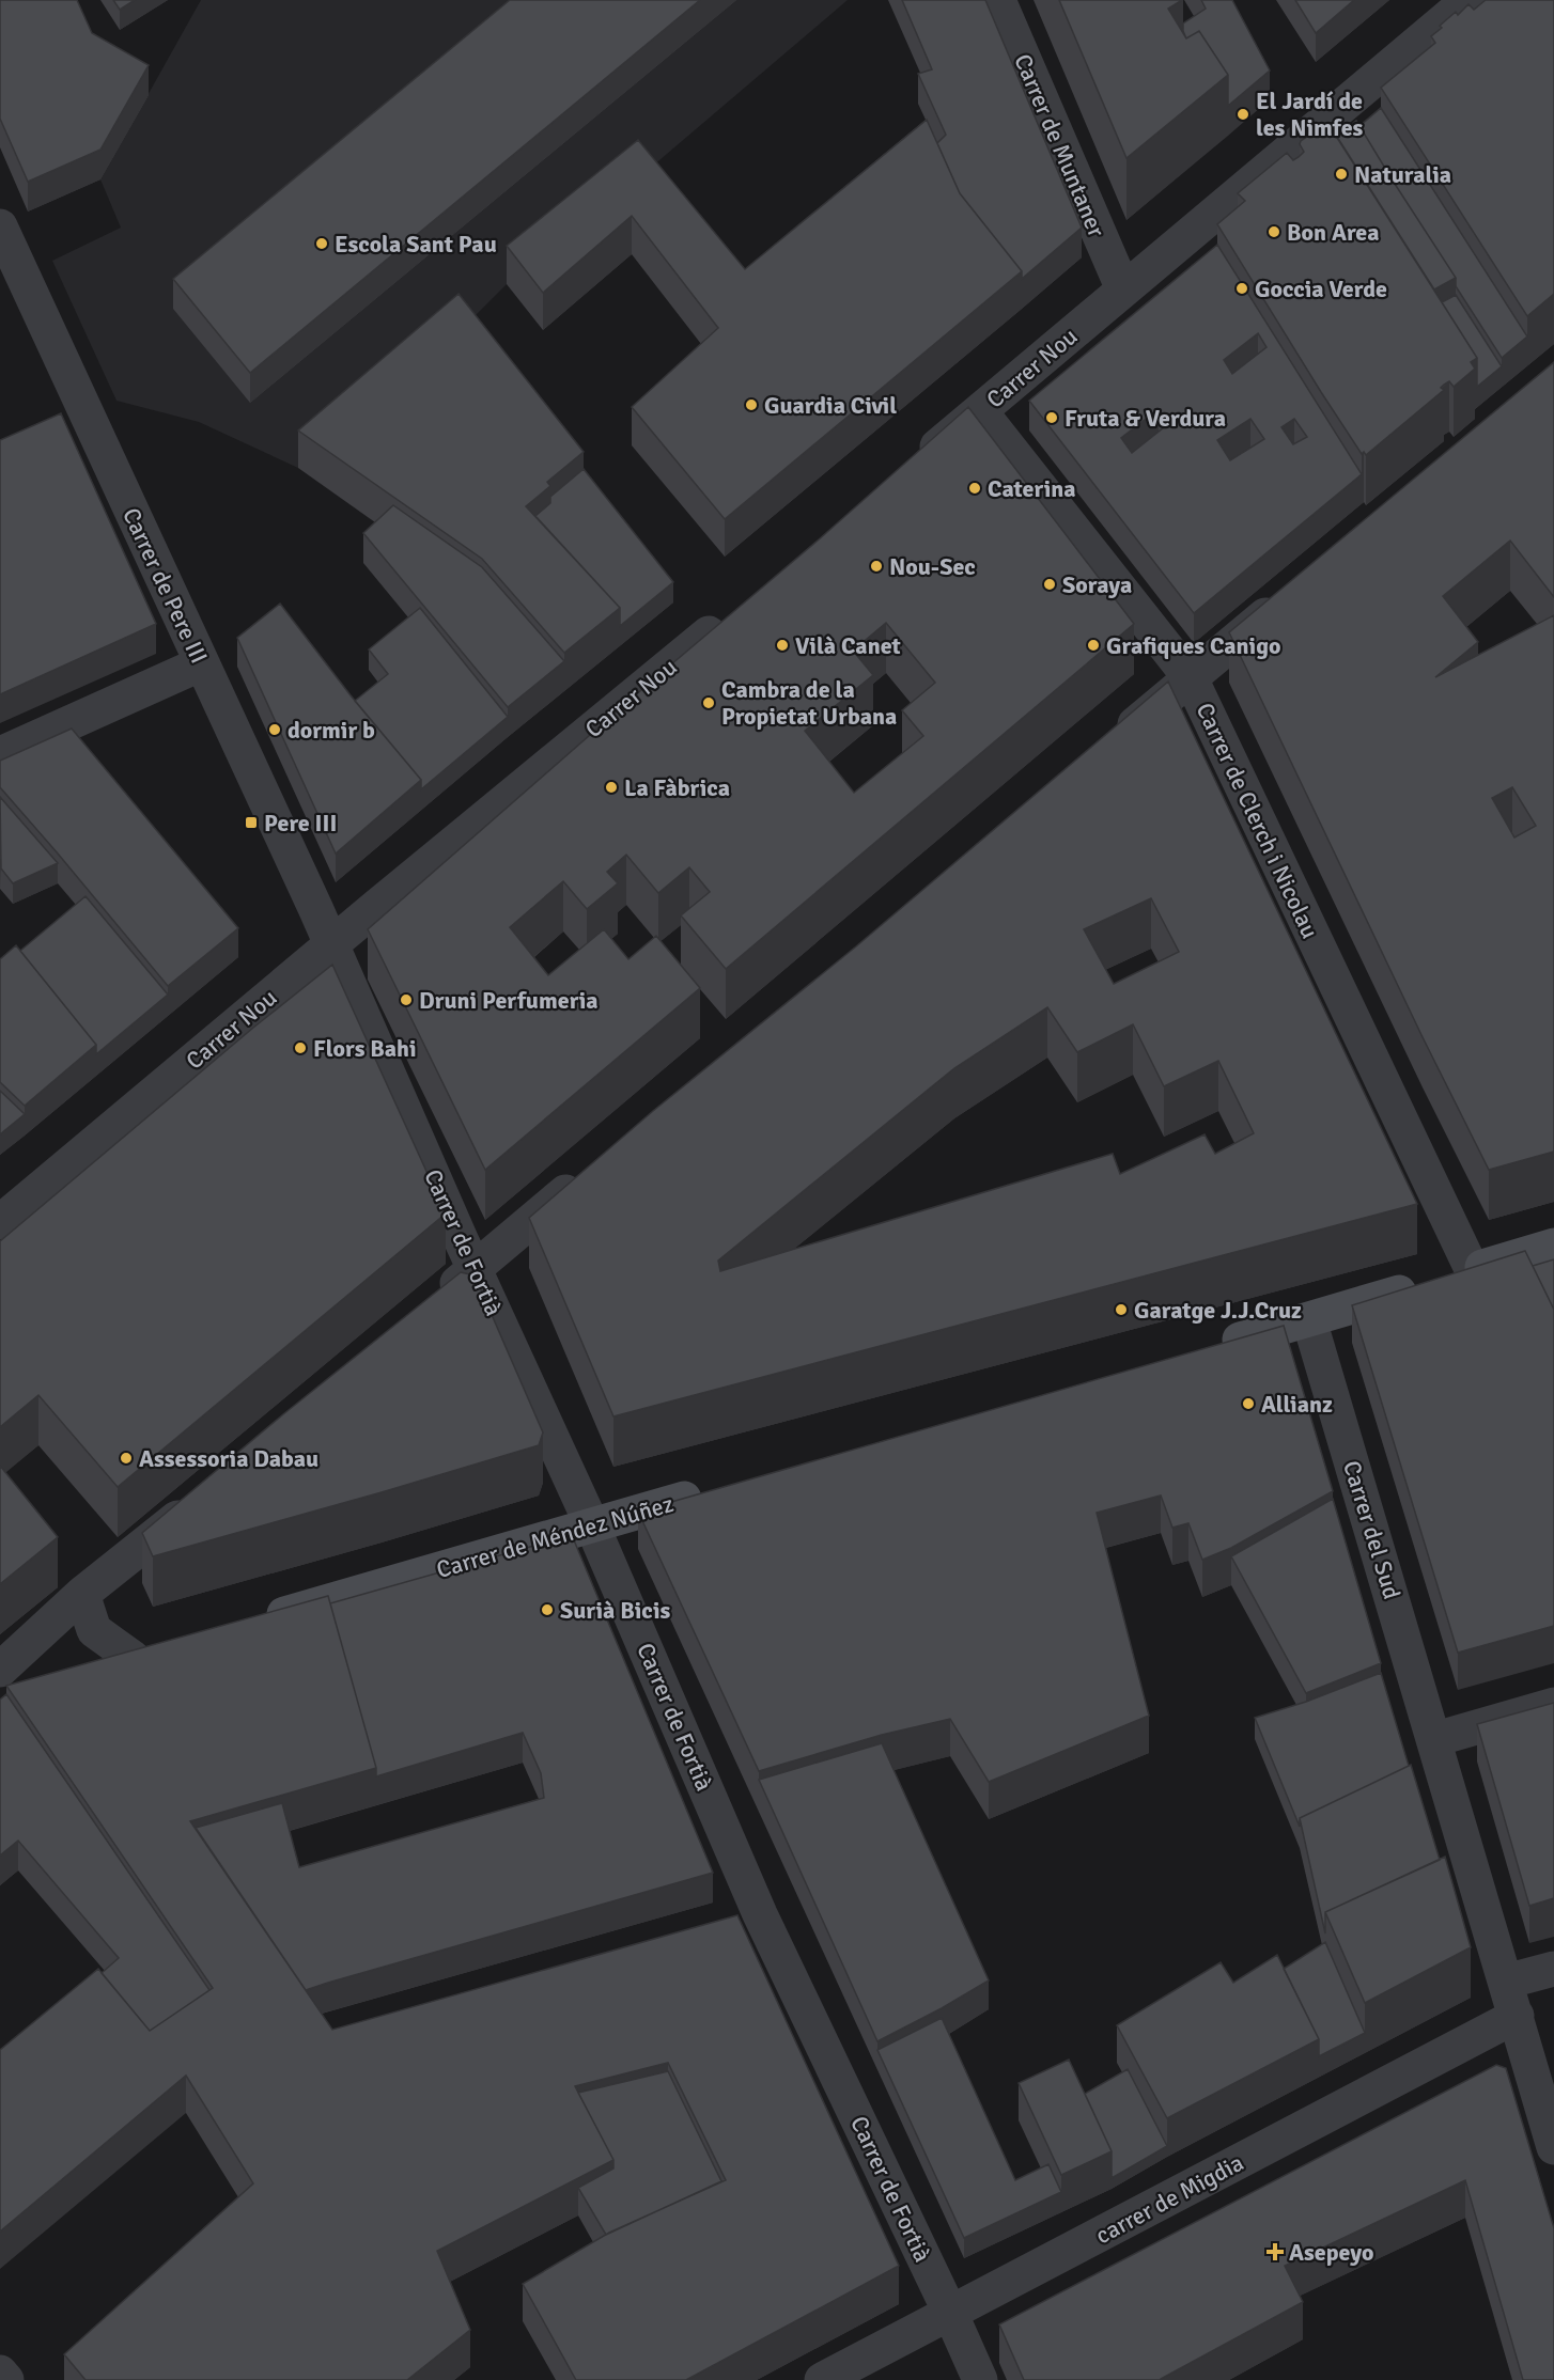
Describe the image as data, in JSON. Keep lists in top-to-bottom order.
{
  "streets": {
    "street": [
      "Carrer de Muntaner",
      "Carrer Nou",
      "Carrer de Pere III",
      "Carrer de Clerch i Nicolau",
      "Carrer de Fortià",
      "Carrer del Sud",
      "Carrer de Méndez Núñez",
      "carrer de Migdia"
    ]
  },
  "crossings": [
    ["Carrer de Muntaner", "Carrer Nou"],
    ["Carrer Nou", "Carrer de Pere III"],
    ["Carrer Nou", "Carrer de Clerch i Nicolau"],
    ["Carrer Nou", "Carrer de Fortià"],
    ["Carrer de Pere III", "Carrer de Fortià"],
    ["Carrer de Fortià", "Carrer de Méndez Núñez"],
    ["Carrer de Fortià", "carrer de Migdia"],
    ["Carrer del Sud", "carrer de Migdia"]
  ],
  "places": {
    "other": [
      "El Jardí de les Nimfes",
      "Naturalia",
      "Bon Area",
      "Escola Sant Pau",
      "Goccia Verde",
      "Guardia Civil",
      "Fruta & Verdura",
      "Caterina",
      "Nou-Sec",
      "Soraya",
      "Vilà Canet",
      "Grafiques Canigo",
      "Cambra de la Propietat Urbana",
      "dormir b",
      "La Fàbrica",
      "Druni Perfumeria",
      "Flors Bahi",
      "Garatge J.J.Cruz",
      "Allianz",
      "Assessoria Dabau",
      "Surià Bicis"
    ],
    "transit": ["Pere III"],
    "health": ["Asepeyo"]
  }
}
